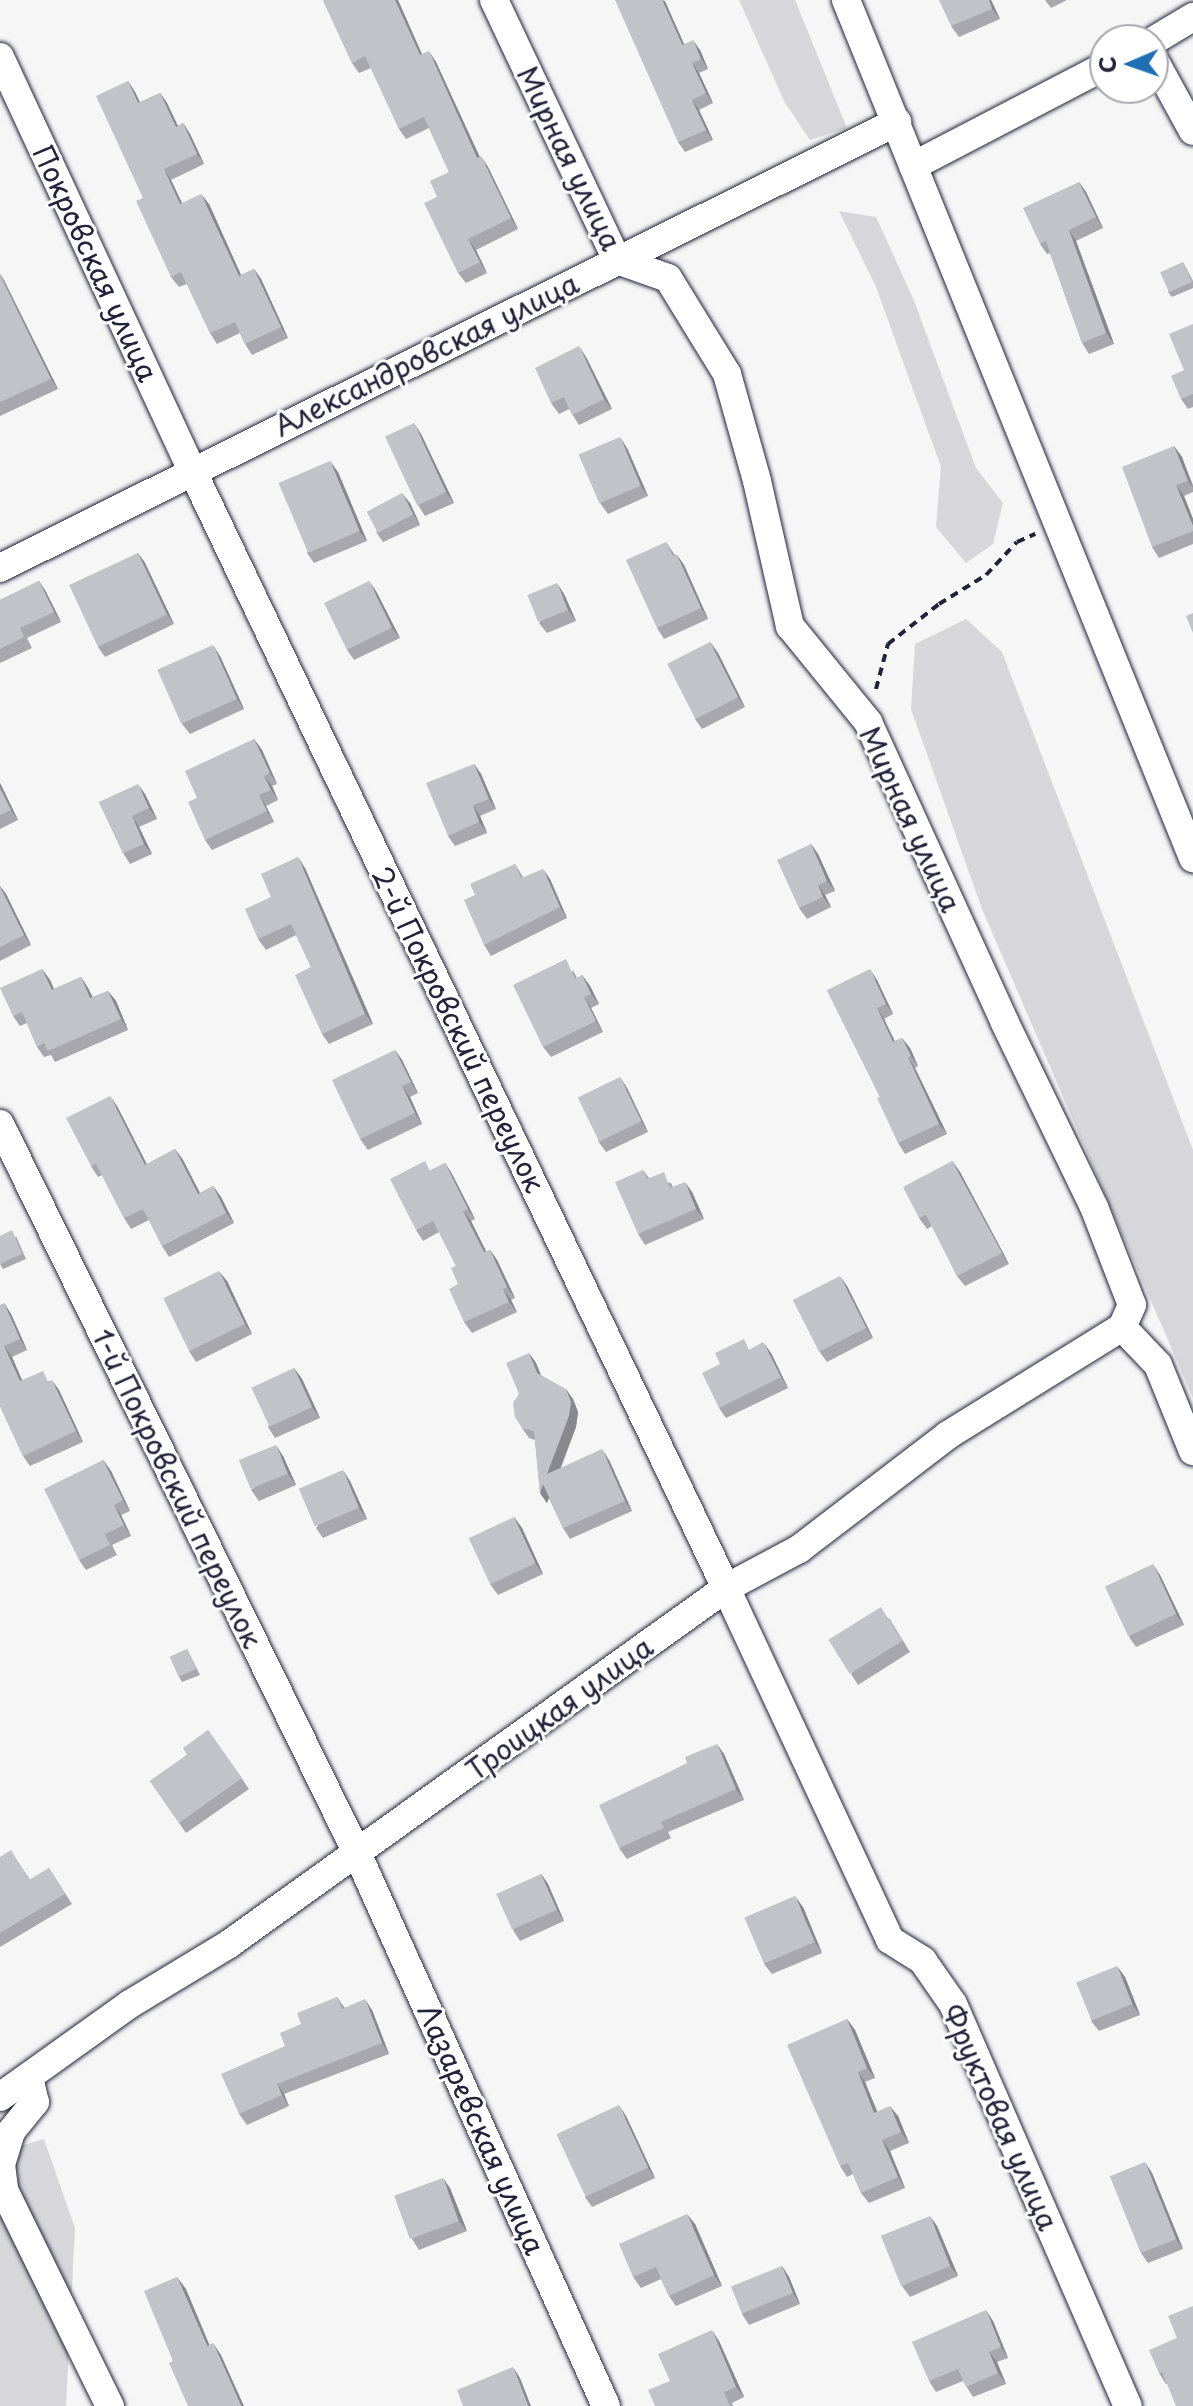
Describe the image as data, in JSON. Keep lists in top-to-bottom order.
{
  "streets": {
    "street": [
      "Мирная улица",
      "Покровская улица",
      "Александровская улица",
      "2-й Покровский переулок",
      "1-й Покровский переулок",
      "Троицкая улица",
      "Фруктовая улица",
      "Лазаревская улица"
    ]
  },
  "crossings": [
    ["Мирная улица", "Александровская улица"],
    ["Мирная улица", "Троицкая улица"],
    ["Покровская улица", "Александровская улица"],
    ["Покровская улица", "2-й Покровский переулок"],
    ["Александровская улица", "2-й Покровский переулок"],
    ["2-й Покровский переулок", "Троицкая улица"],
    ["2-й Покровский переулок", "Фруктовая улица"],
    ["1-й Покровский переулок", "Троицкая улица"],
    ["1-й Покровский переулок", "Лазаревская улица"],
    ["Троицкая улица", "Фруктовая улица"],
    ["Троицкая улица", "Лазаревская улица"]
  ],
  "north": "left"
}
